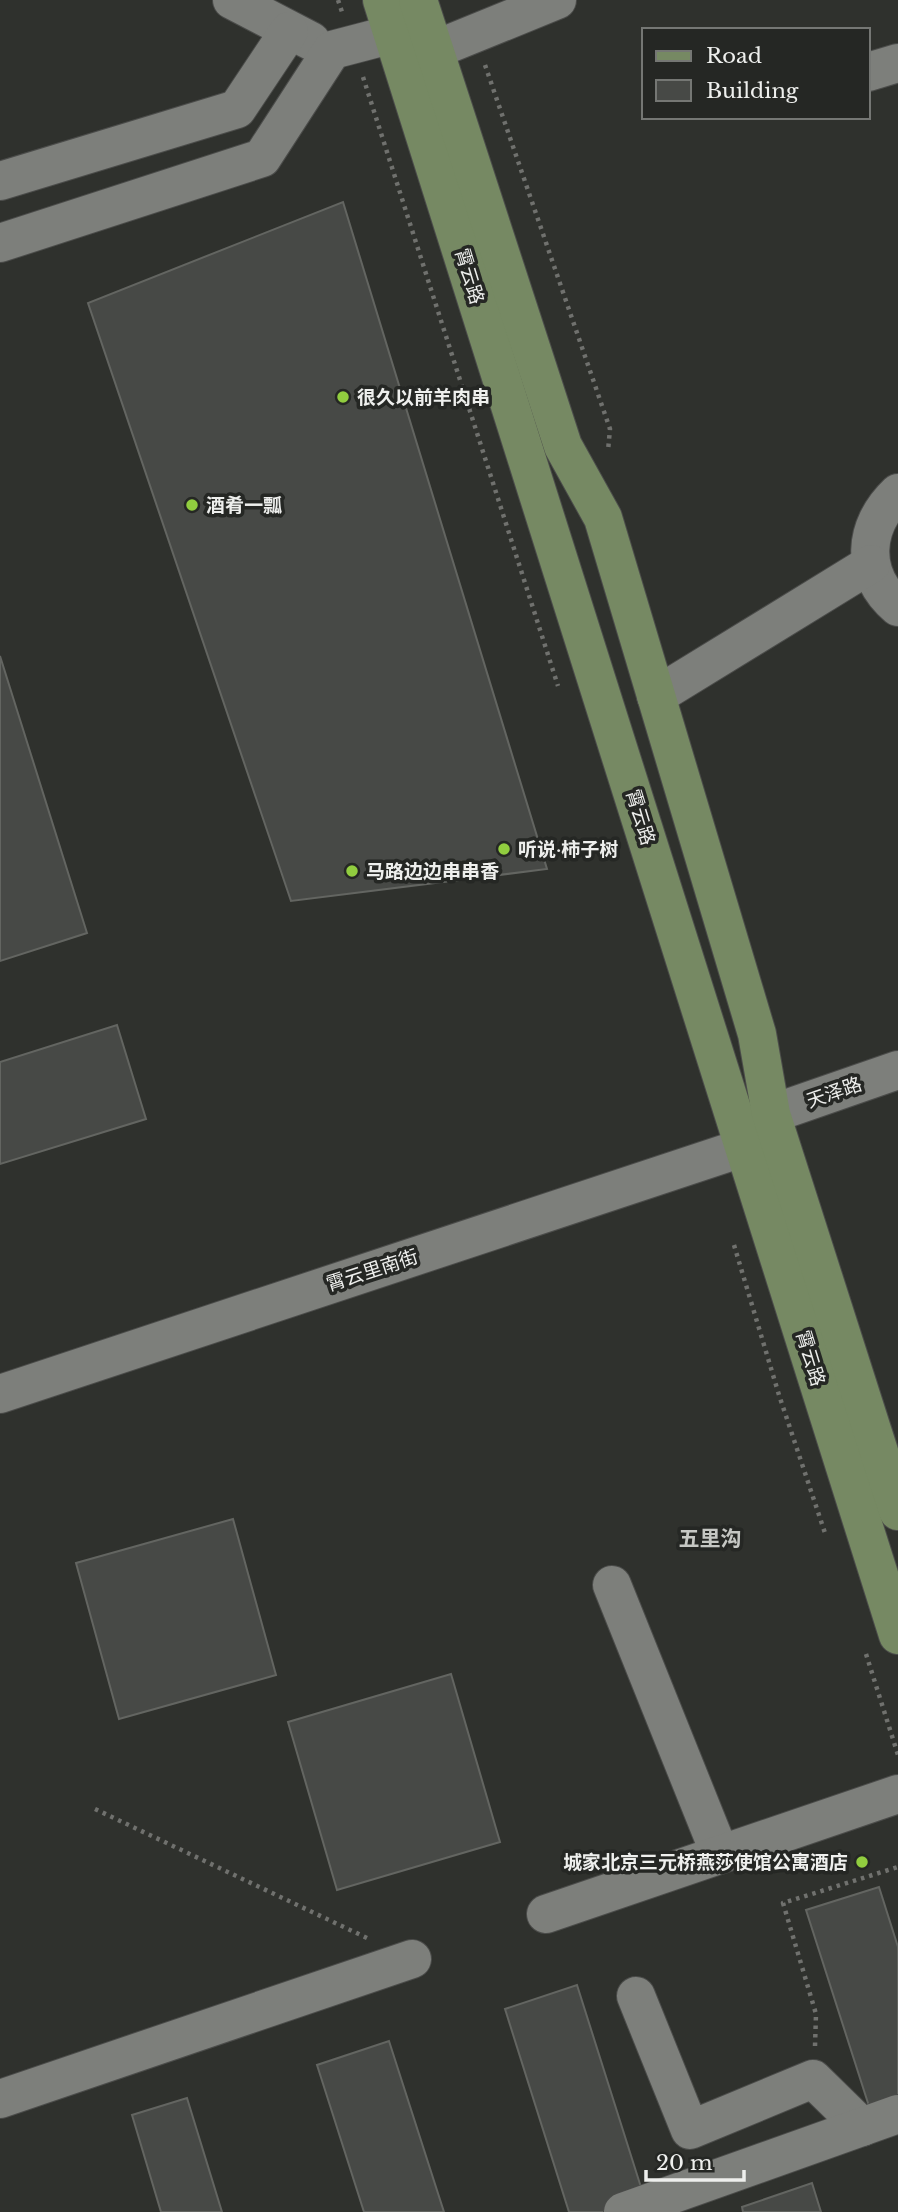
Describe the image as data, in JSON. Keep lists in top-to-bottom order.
{
  "streets": {
    "main road": ["霄云路"],
    "street": ["天泽路", "霄云里南街"]
  },
  "crossings": [
    ["霄云路", "天泽路"],
    ["霄云路", "霄云里南街"]
  ],
  "districts": ["五里沟"],
  "places": [
    "很久以前羊肉串",
    "酒肴一瓢",
    "听说·柿子树",
    "马路边边串串香",
    "城家北京三元桥燕莎使馆公寓酒店"
  ],
  "legend": ["Road", "Building"],
  "scale_bar": "20 m"
}
